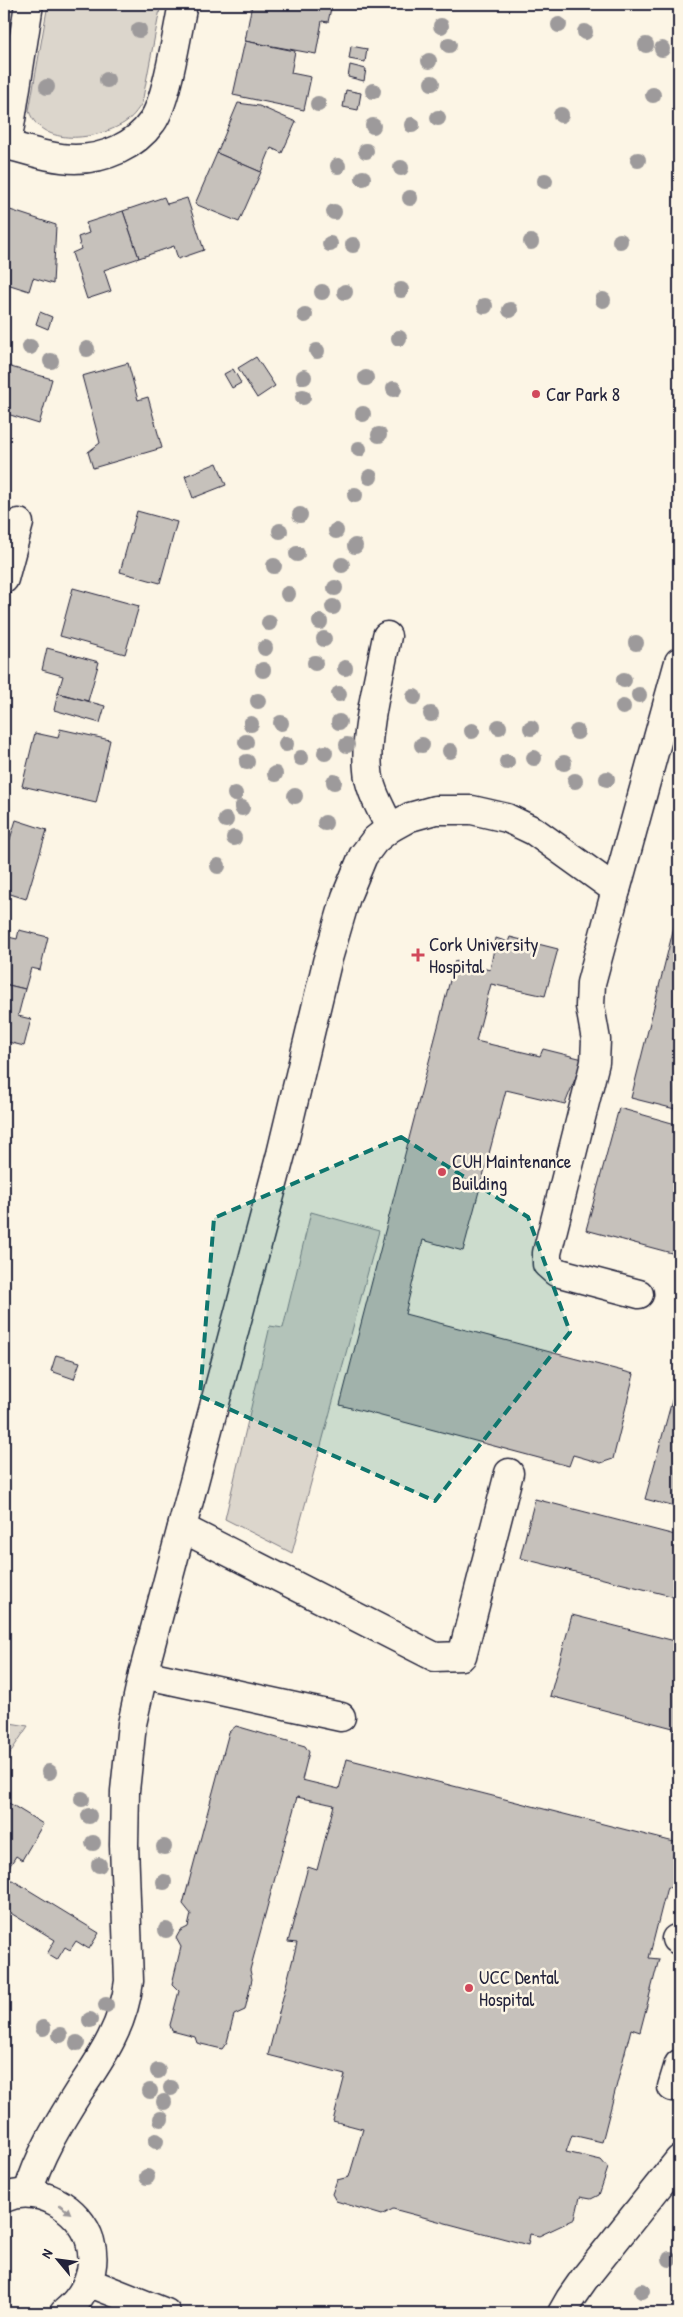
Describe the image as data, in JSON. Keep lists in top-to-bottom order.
{
  "places": {
    "other": ["Car Park 8", "CUH Maintenance Building", "UCC Dental Hospital"],
    "health": ["Cork University Hospital"]
  },
  "north": "top left"
}
